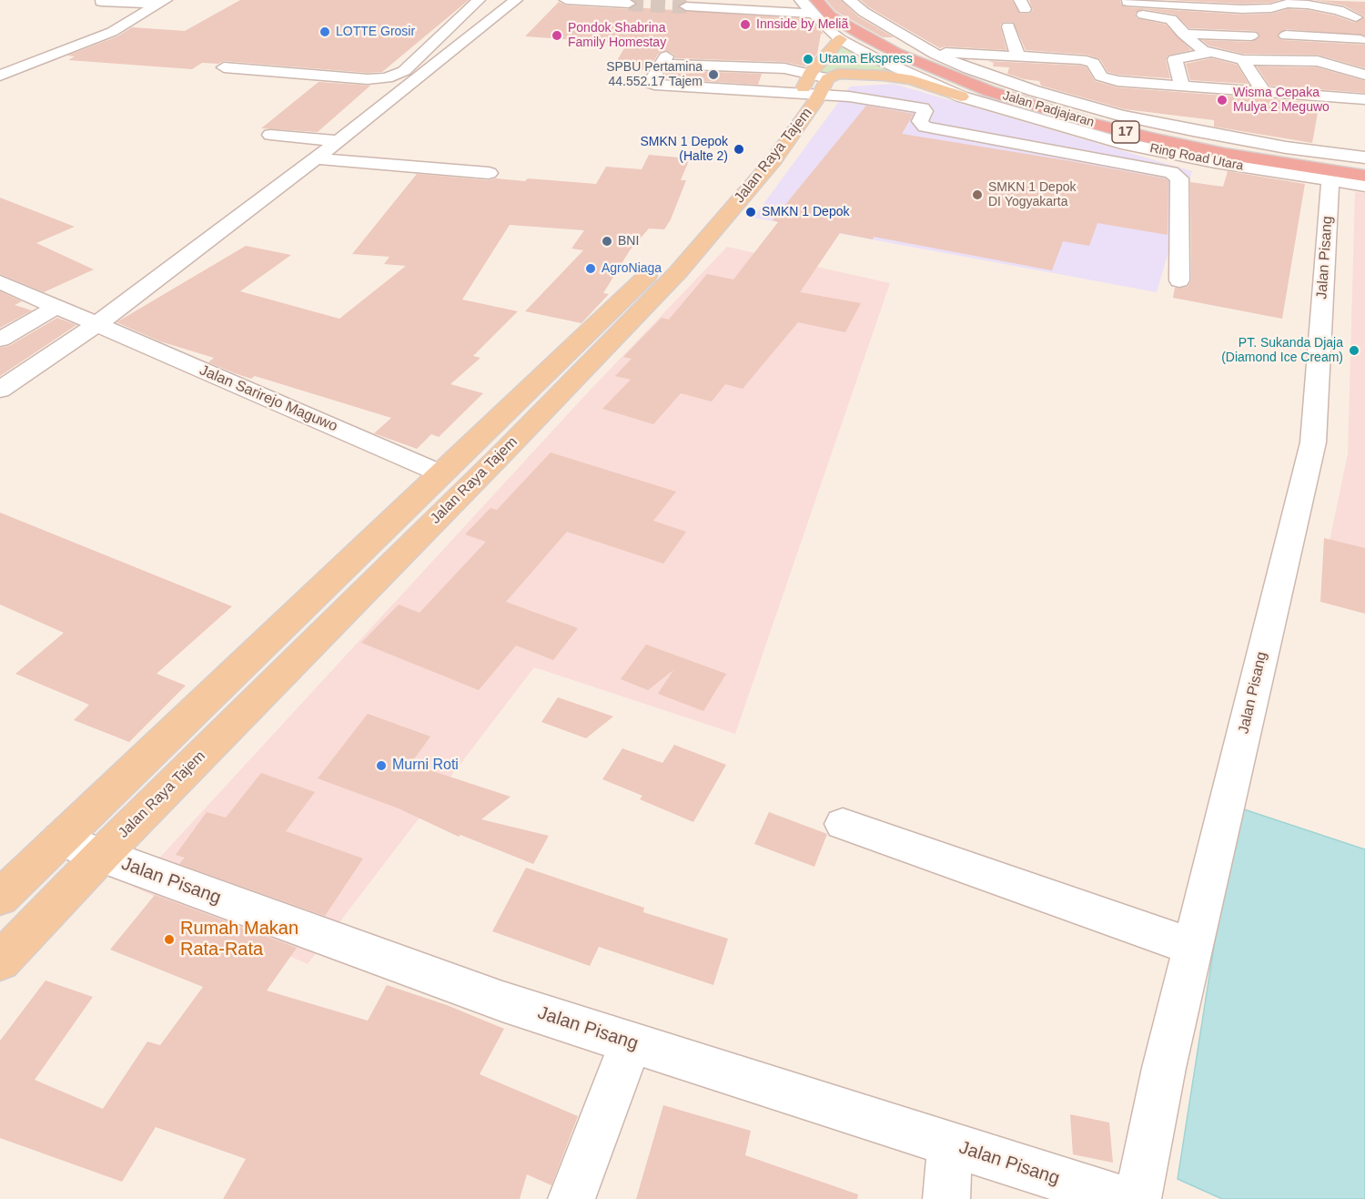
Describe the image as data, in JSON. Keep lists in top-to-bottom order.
{
  "streets": {
    "highway": ["Jalan Padjajaran", "17"],
    "main road": ["Jalan Raya Tajem"],
    "street": ["Ring Road Utara", "Jalan Pisang", "Jalan Sarirejo Maguwo"]
  },
  "crossings": [
    ["Jalan Padjajaran", "Ring Road Utara"],
    ["Jalan Raya Tajem", "Ring Road Utara"],
    ["Jalan Raya Tajem", "Jalan Pisang"],
    ["Jalan Raya Tajem", "Jalan Sarirejo Maguwo"],
    ["Ring Road Utara", "Jalan Pisang"]
  ],
  "places": [
    "Innside by Meliã",
    "LOTTE Grosir",
    "Pondok Shabrina Family Homestay",
    "Utama Ekspress",
    "SPBU Pertamina 44.552.17 Tajem",
    "Wisma Cepaka Mulya 2 Meguwo",
    "SMKN 1 Depok (Halte 2)",
    "SMKN 1 Depok DI Yogyakarta",
    "SMKN 1 Depok",
    "BNI",
    "AgroNiaga",
    "PT. Sukanda Djaja (Diamond Ice Cream)",
    "Murni Roti",
    "Rumah Makan Rata-Rata"
  ]
}
